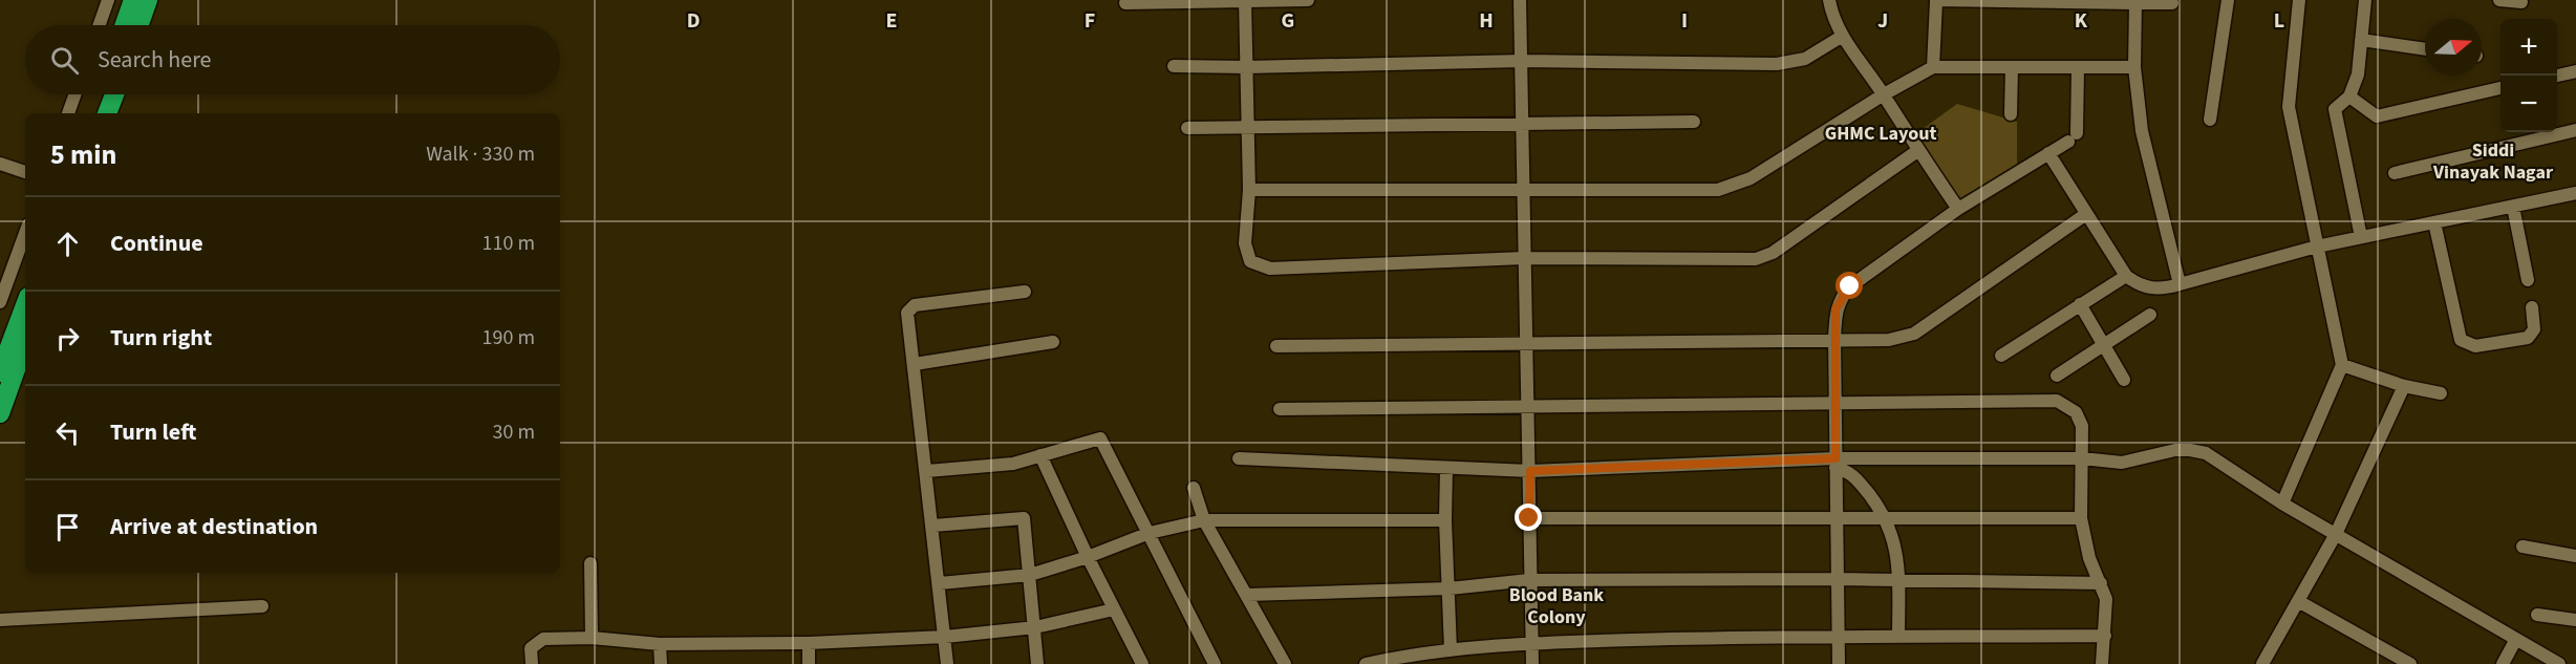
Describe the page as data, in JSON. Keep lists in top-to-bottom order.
{
  "districts": ["GHMC Layout", "Siddi Vinayak Nagar", "Blood Bank Colony"],
  "north": "right",
  "page": {
    "map_buttons": ["+", "−"],
    "search": "Search here",
    "heading": ["5 min", "Walk · 330 m"],
    "list": [
      ["Continue", "110 m"],
      ["Turn right", "190 m"],
      ["Turn left", "30 m"],
      "Arrive at destination"
    ]
  },
  "grid": {
    "columns": [
      "D",
      "E",
      "F",
      "G",
      "H",
      "I",
      "J",
      "K",
      "L"
    ]
  }
}
